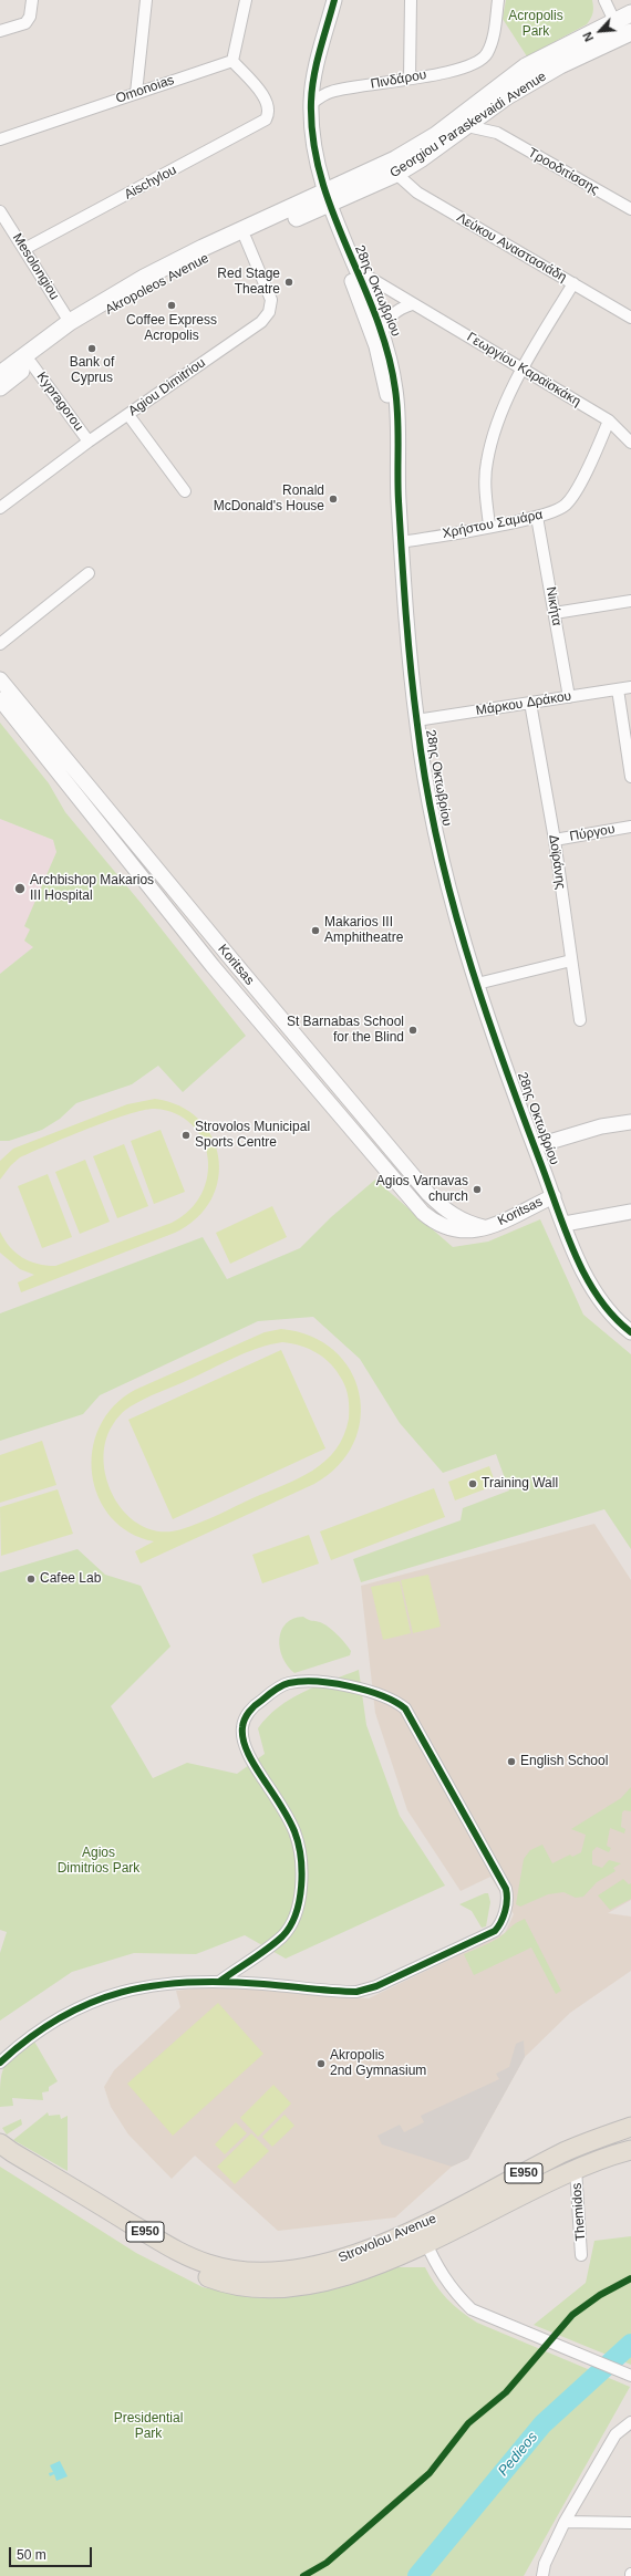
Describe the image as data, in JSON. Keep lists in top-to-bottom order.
{
  "streets": {
    "main road": [
      "Georgiou Paraskevaidi Avenue",
      "Akropoleos Avenue",
      "E950",
      "Strovolou Avenue"
    ],
    "street": [
      "Πινδάρου",
      "Omonoias",
      "Τροοδιτίσσης",
      "Aischylou",
      "Λεύκου Αναστασιάδη",
      "Mesolongiou",
      "28ης Οκτωβρίου",
      "Γεωργίου Καραϊσκάκη",
      "Agiou Dimitriou",
      "Kypragorou",
      "Χρήστου Σαμάρα",
      "Νικήτα",
      "Μάρκου Δράκου",
      "Πύργου",
      "Δοϊράνης",
      "Koritsas",
      "Themidos"
    ]
  },
  "crossings": [
    ["Πινδάρου", "28ης Οκτωβρίου"],
    ["Omonoias", "Aischylou"],
    ["Georgiou Paraskevaidi Avenue", "Τροοδιτίσσης"],
    ["Georgiou Paraskevaidi Avenue", "Λεύκου Αναστασιάδη"],
    ["Georgiou Paraskevaidi Avenue", "Akropoleos Avenue"],
    ["Georgiou Paraskevaidi Avenue", "28ης Οκτωβρίου"],
    ["Aischylou", "Mesolongiou"],
    ["Mesolongiou", "Akropoleos Avenue"],
    ["Akropoleos Avenue", "28ης Οκτωβρίου"],
    ["Akropoleos Avenue", "Agiou Dimitriou"],
    ["Akropoleos Avenue", "Kypragorou"],
    ["28ης Οκτωβρίου", "Γεωργίου Καραϊσκάκη"],
    ["28ης Οκτωβρίου", "Χρήστου Σαμάρα"],
    ["28ης Οκτωβρίου", "Μάρκου Δράκου"],
    ["28ης Οκτωβρίου", "Koritsas"],
    ["Γεωργίου Καραϊσκάκη", "Χρήστου Σαμάρα"],
    ["Agiou Dimitriou", "Kypragorou"],
    ["Χρήστου Σαμάρα", "Νικήτα"],
    ["Νικήτα", "Μάρκου Δράκου"],
    ["Μάρκου Δράκου", "Δοϊράνης"],
    ["Πύργου", "Δοϊράνης"],
    ["Themidos", "Strovolou Avenue"]
  ],
  "water": ["Pedieos"],
  "parks": ["Acropolis Park", "Agios Dimitrios Park", "Presidential Park"],
  "places": [
    "Red Stage Theatre",
    "Coffee Express Acropolis",
    "Bank of Cyprus",
    "Ronald McDonald's House",
    "Archbishop Makarios III Hospital",
    "Makarios III Amphitheatre",
    "St Barnabas School for the Blind",
    "Strovolos Municipal Sports Centre",
    "Agios Varnavas church",
    "Training Wall",
    "Cafee Lab",
    "English School",
    "Akropolis 2nd Gymnasium"
  ],
  "scale_bar": "50 m",
  "north": "bottom left"
}
